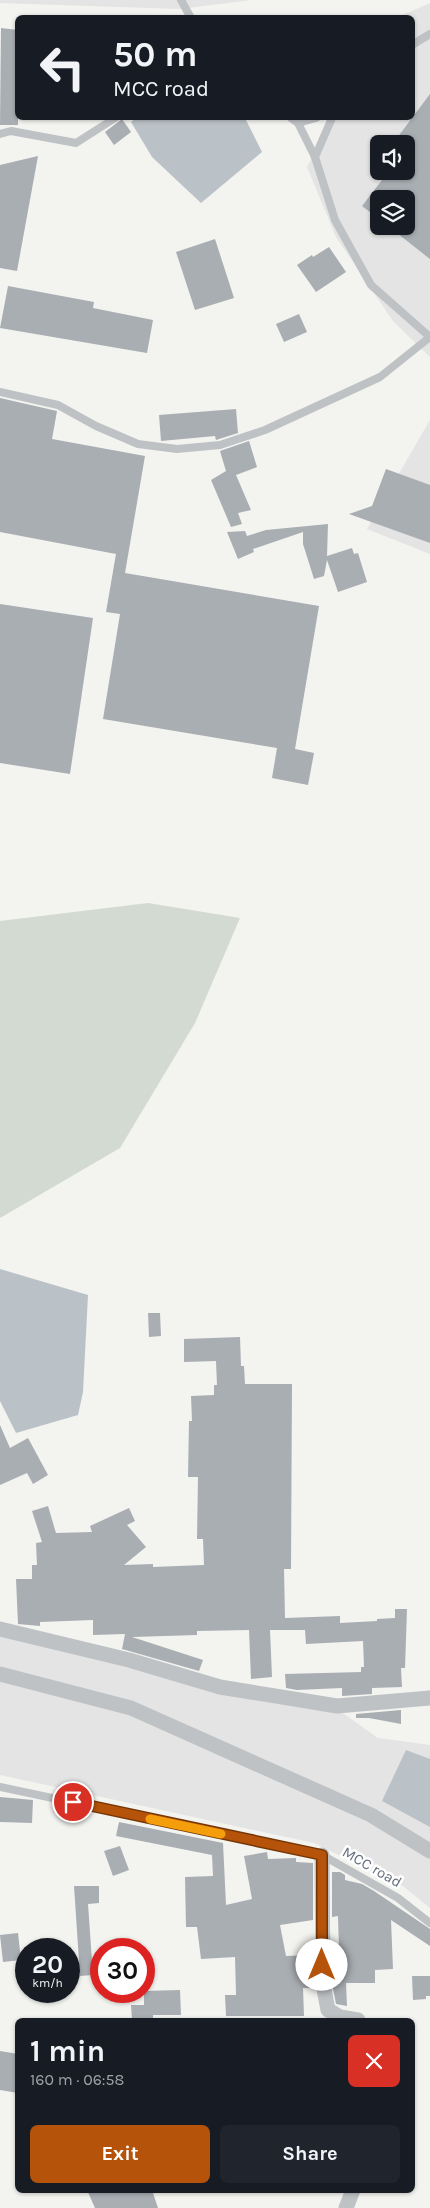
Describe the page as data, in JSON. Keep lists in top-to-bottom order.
{
  "streets": {
    "lane": ["MCC road"]
  },
  "page": {
    "turn": ["50 m", "MCC road"],
    "speed": "20 km/h",
    "limit": "30",
    "heading": ["1 min", "160 m · 06:58"],
    "buttons": ["Exit", "Share"]
  }
}
